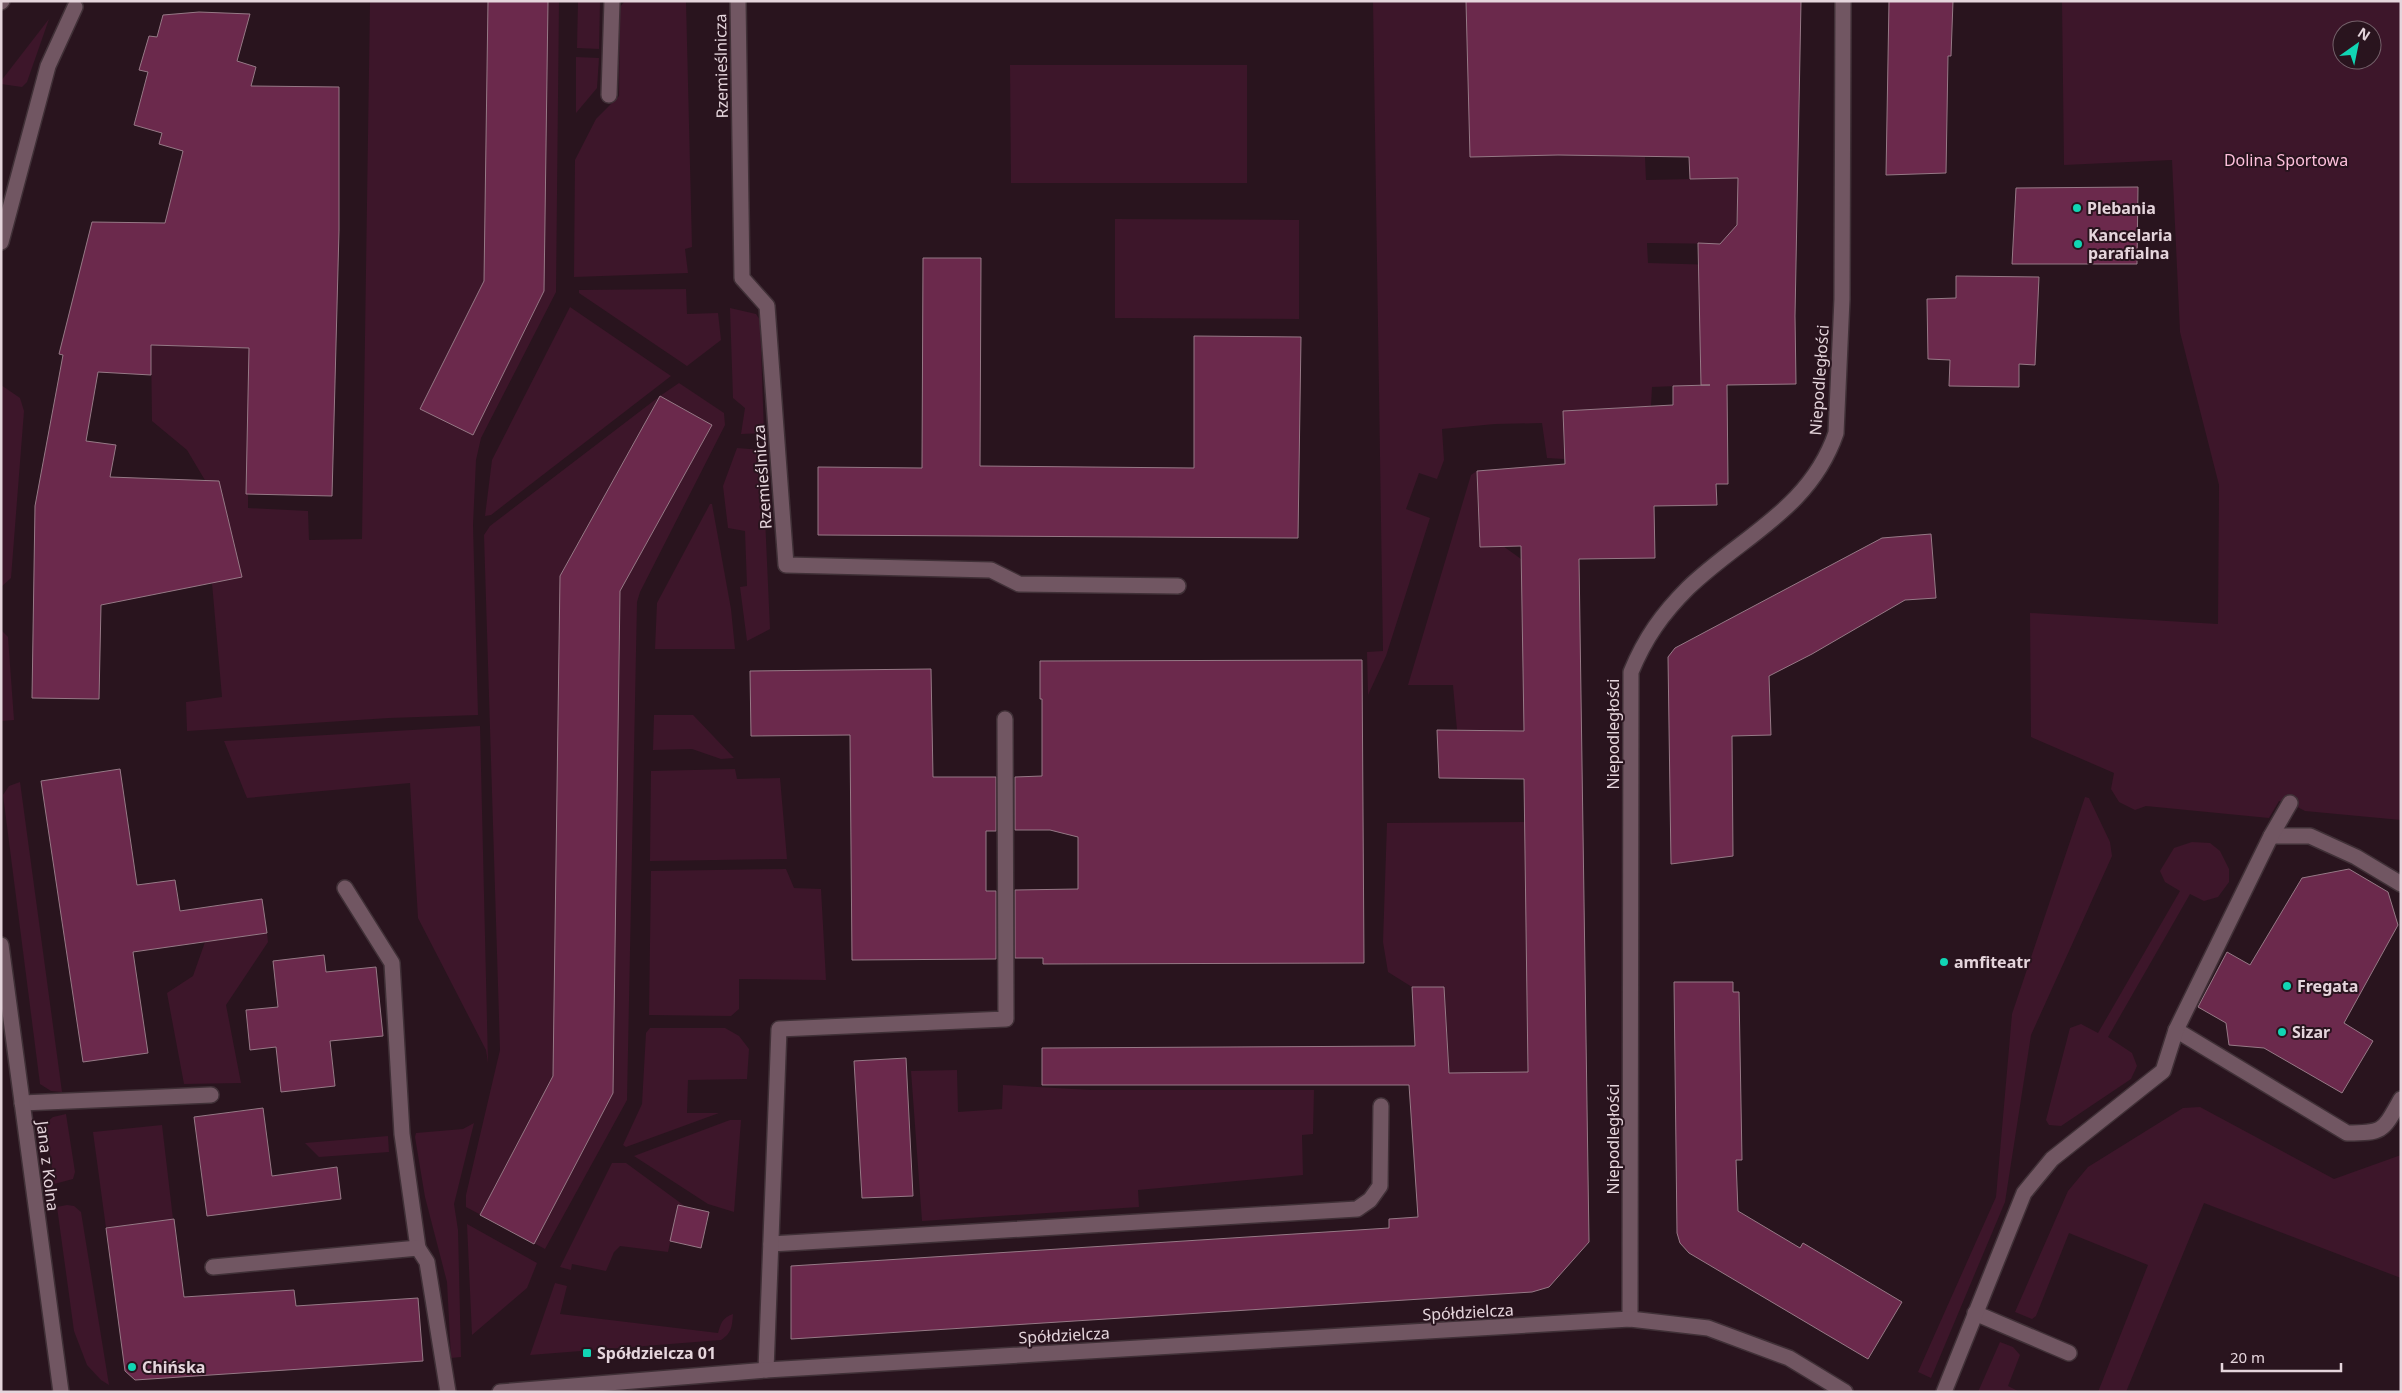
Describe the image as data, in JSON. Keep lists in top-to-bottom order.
{
  "streets": {
    "street": [
      "Rzemieślnicza",
      "Niepodległości",
      "Jana z Kolna",
      "Spółdzielcza"
    ]
  },
  "crossings": [
    ["Niepodległości", "Spółdzielcza"]
  ],
  "parks": ["Dolina Sportowa"],
  "places": {
    "other": [
      "Plebania",
      "Kancelaria parafialna",
      "amfiteatr",
      "Fregata",
      "Sizar",
      "Chińska"
    ],
    "transit": ["Spółdzielcza 01"]
  },
  "scale_bar": "20 m",
  "north": "top right"
}
